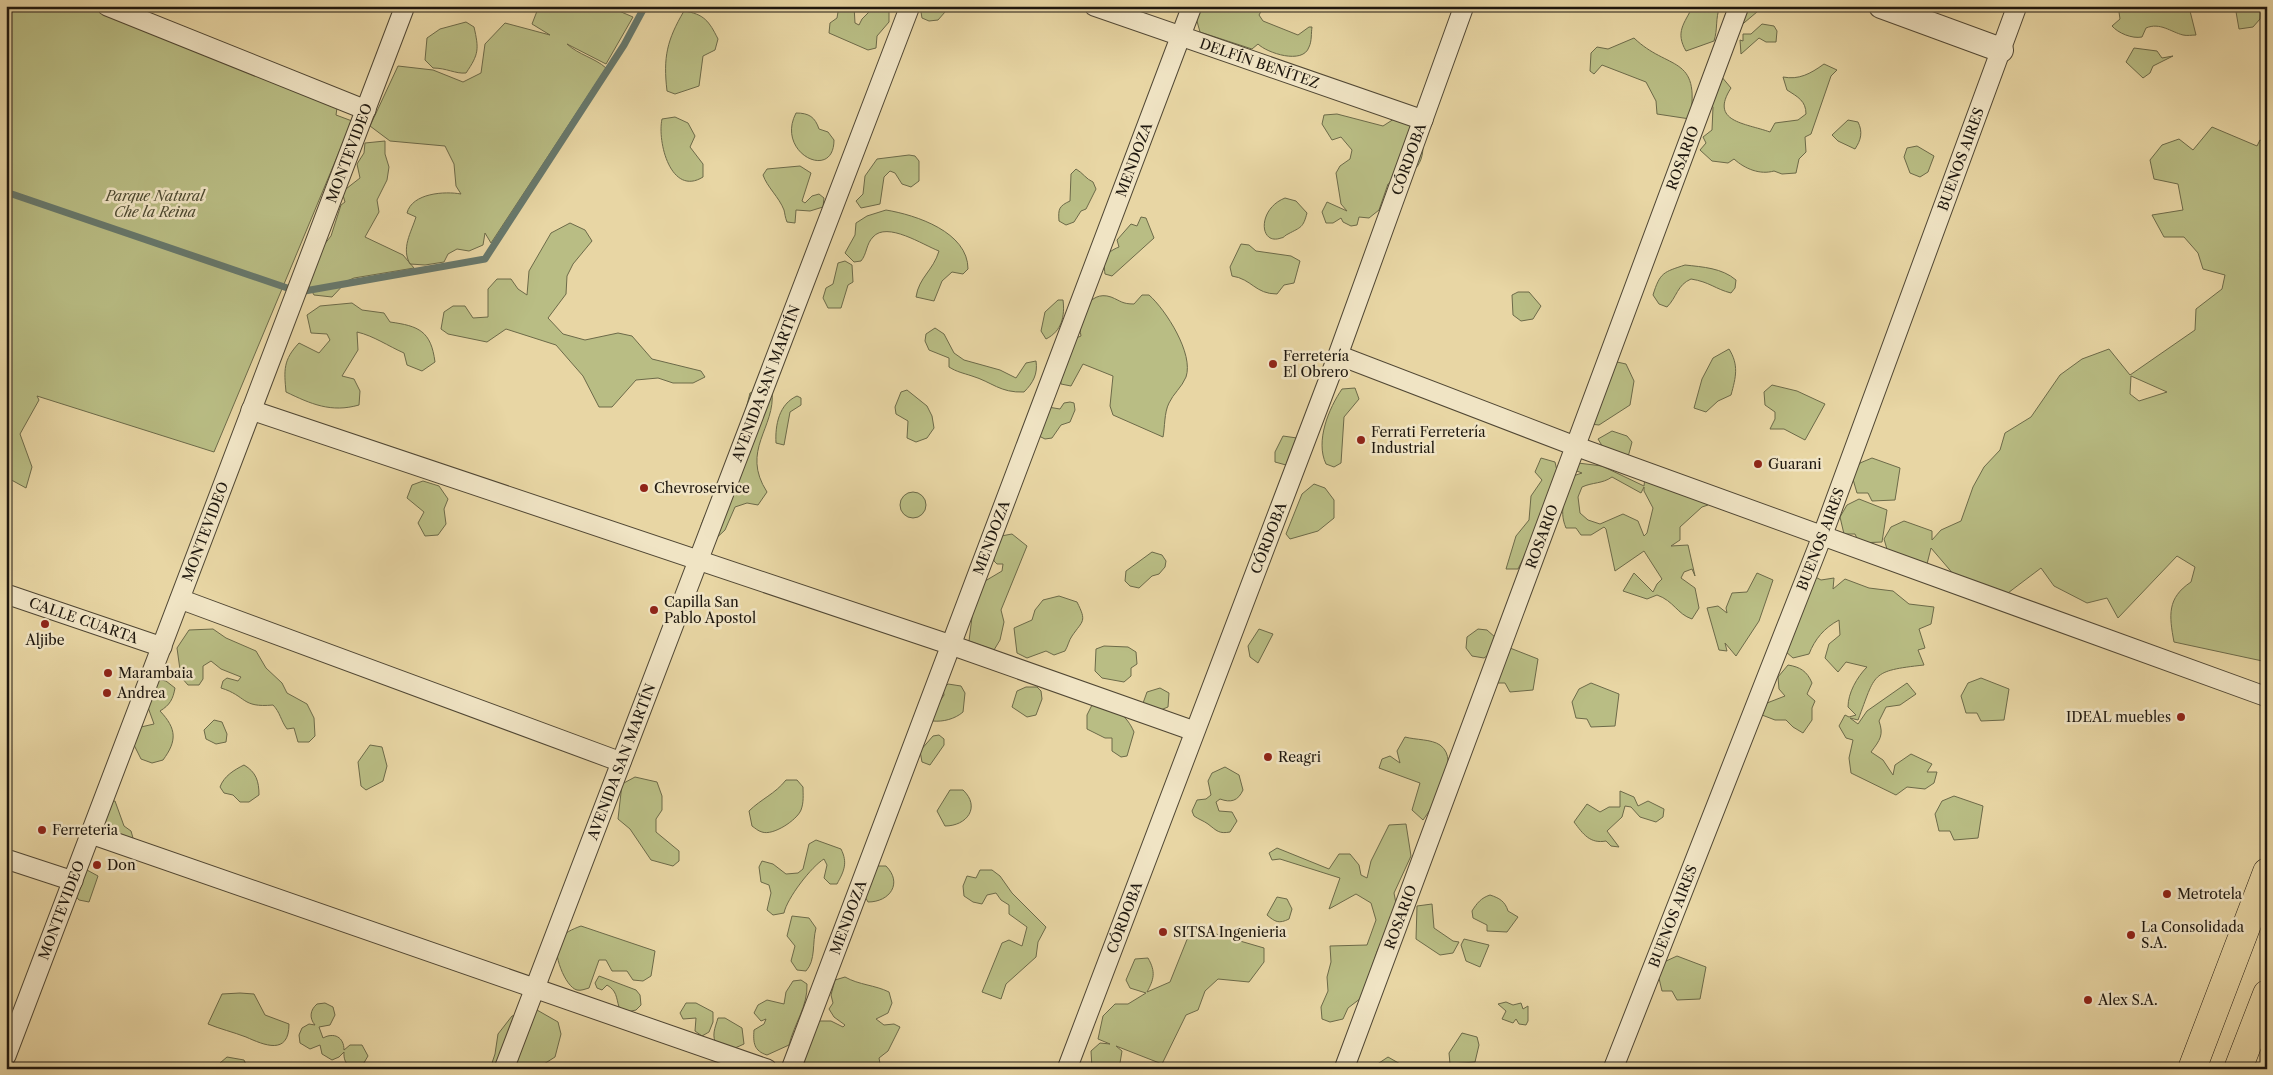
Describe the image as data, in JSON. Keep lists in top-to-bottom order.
{
  "streets": {
    "street": [
      "DELFÍN BENÍTEZ",
      "MONTEVIDEO",
      "ROSARIO",
      "MENDOZA",
      "CÓRDOBA",
      "BUENOS AIRES",
      "AVENIDA SAN MARTÍN",
      "CALLE CUARTA"
    ]
  },
  "crossings": [
    ["DELFÍN BENÍTEZ", "MENDOZA"],
    ["DELFÍN BENÍTEZ", "CÓRDOBA"],
    ["MONTEVIDEO", "CALLE CUARTA"]
  ],
  "parks": ["Parque Natural Che la Reina"],
  "places": [
    "Ferretería El Obrero",
    "Ferrati Ferretería Industrial",
    "Guarani",
    "Chevroservice",
    "Capilla San Pablo Apostol",
    "Aljibe",
    "Marambaia",
    "Andrea",
    "IDEAL muebles",
    "Reagri",
    "Ferreteria",
    "Don",
    "Metrotela",
    "SITSA Ingenieria",
    "La Consolidada S.A.",
    "Alex S.A."
  ]
}
